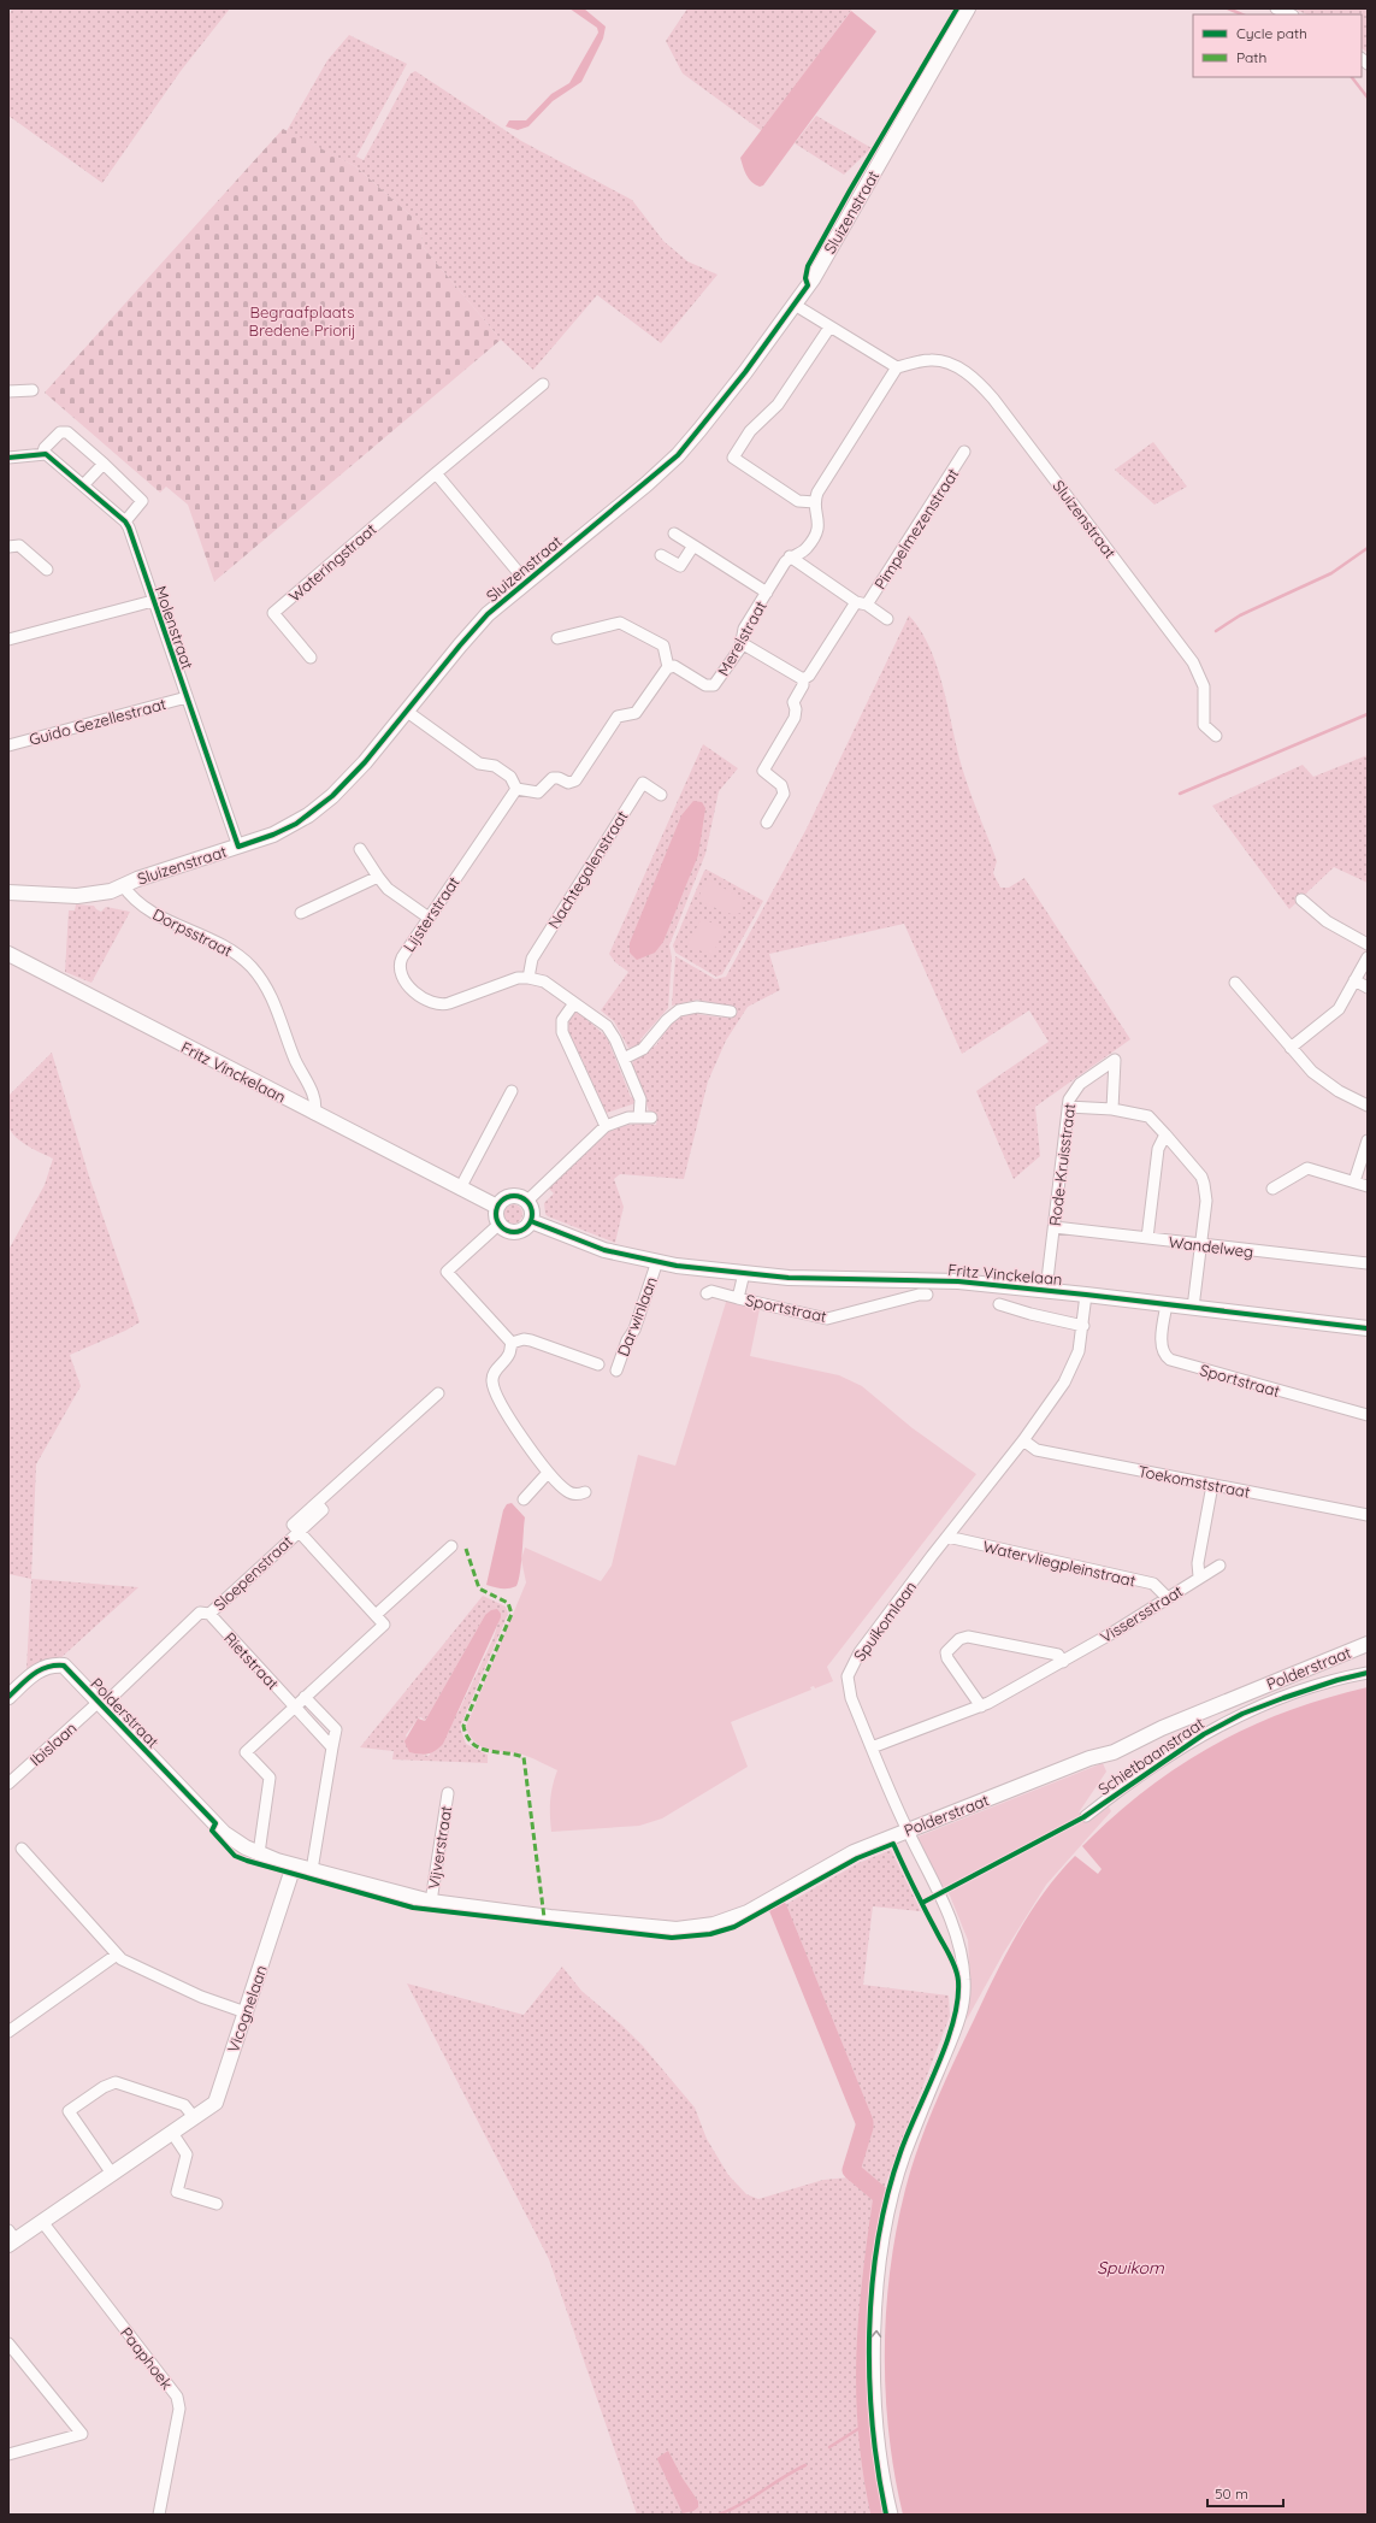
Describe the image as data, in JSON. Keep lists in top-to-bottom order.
{
  "streets": {
    "street": [
      "Sluizenstraat",
      "Pimpelmezenstraat",
      "Wateringstraat",
      "Molenstraat",
      "Merelstraat",
      "Guido Gezellestraat",
      "Nachtegalenstraat",
      "Lijsterstraat",
      "Dorpsstraat",
      "Fritz Vinckelaan",
      "Rode-Kruisstraat",
      "Wandelweg",
      "Sportstraat",
      "Darwinlaan",
      "Toekomststraat",
      "Watervliegpleinstraat",
      "Sloepenstraat",
      "Vissersstraat",
      "Spuikomlaan",
      "Rietstraat",
      "Polderstraat",
      "Ibislaan",
      "Schietbaanstraat",
      "Vijverstraat",
      "Vicognelaan",
      "Paaphoek"
    ]
  },
  "crossings": [
    ["Sluizenstraat", "Molenstraat"],
    ["Sluizenstraat", "Dorpsstraat"],
    ["Molenstraat", "Guido Gezellestraat"],
    ["Nachtegalenstraat", "Lijsterstraat"],
    ["Dorpsstraat", "Fritz Vinckelaan"],
    ["Fritz Vinckelaan", "Rode-Kruisstraat"],
    ["Fritz Vinckelaan", "Sportstraat"],
    ["Fritz Vinckelaan", "Darwinlaan"],
    ["Fritz Vinckelaan", "Spuikomlaan"],
    ["Rode-Kruisstraat", "Wandelweg"],
    ["Toekomststraat", "Spuikomlaan"],
    ["Watervliegpleinstraat", "Vissersstraat"],
    ["Watervliegpleinstraat", "Spuikomlaan"],
    ["Sloepenstraat", "Rietstraat"],
    ["Sloepenstraat", "Polderstraat"],
    ["Sloepenstraat", "Ibislaan"],
    ["Vissersstraat", "Spuikomlaan"],
    ["Spuikomlaan", "Polderstraat"],
    ["Polderstraat", "Ibislaan"],
    ["Polderstraat", "Vijverstraat"],
    ["Polderstraat", "Vicognelaan"],
    ["Vicognelaan", "Paaphoek"]
  ],
  "one_way": ["Spuikomlaan"],
  "water": ["Spuikom"],
  "parks": ["Begraafplaats Bredene Priorij"],
  "legend": ["Cycle path", "Path"],
  "scale_bar": "50 m"
}
